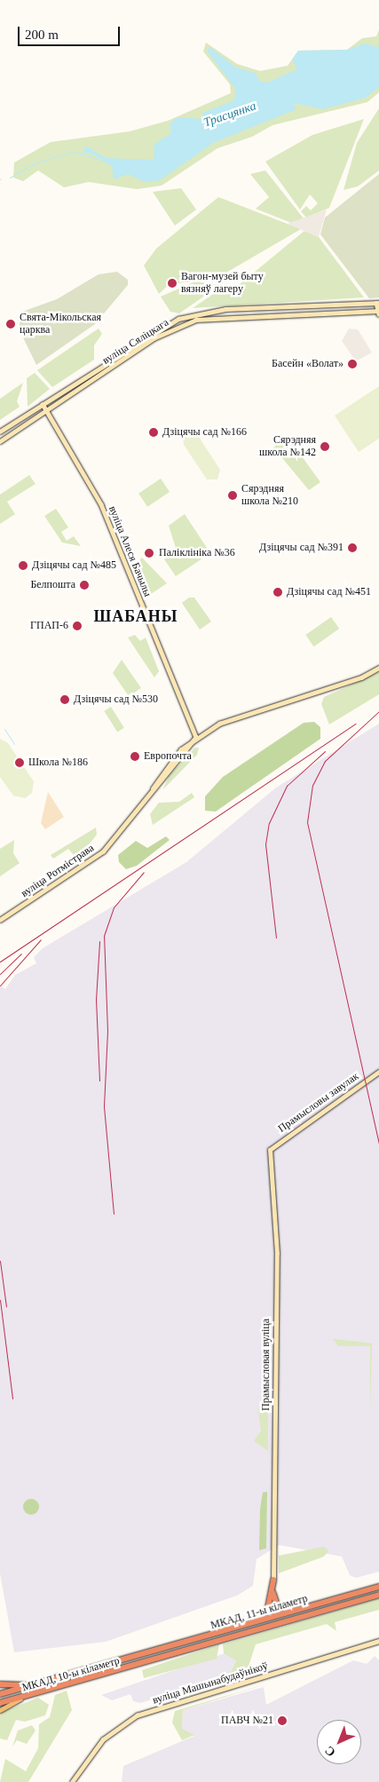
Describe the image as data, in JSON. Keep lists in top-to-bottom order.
{
  "streets": {
    "highway": ["МКАД, 11-ы кіламетр", "МКАД, 10-ы кіламетр"],
    "main road": [
      "вуліца Сяліцкага",
      "вуліца Алеся Бачылы",
      "вуліца Ротмістрава",
      "Прамысловы завулак",
      "Прамысловая вуліца",
      "вуліца Машынабудаўнікоў"
    ]
  },
  "crossings": [
    ["вуліца Сяліцкага", "вуліца Алеся Бачылы"],
    ["вуліца Алеся Бачылы", "вуліца Ротмістрава"],
    ["Прамысловы завулак", "Прамысловая вуліца"],
    ["МКАД, 11-ы кіламетр", "МКАД, 10-ы кіламетр"]
  ],
  "districts": ["ШАБАНЫ"],
  "water": ["Трасцянка"],
  "places": [
    "Вагон-музей быту вязняў лагеру",
    "Свята-Мікольская царква",
    "Басейн «Волат»",
    "Дзіцячы сад №166",
    "Сярэдняя школа №142",
    "Сярэдняя школа №210",
    "Дзіцячы сад №391",
    "Паліклініка №36",
    "Дзіцячы сад №485",
    "Белпошта",
    "Дзіцячы сад №451",
    "ГПАП-6",
    "Дзіцячы сад №530",
    "Европочта",
    "Школа №186",
    "ПАВЧ №21"
  ],
  "scale_bar": "200 m",
  "north": "bottom left"
}
